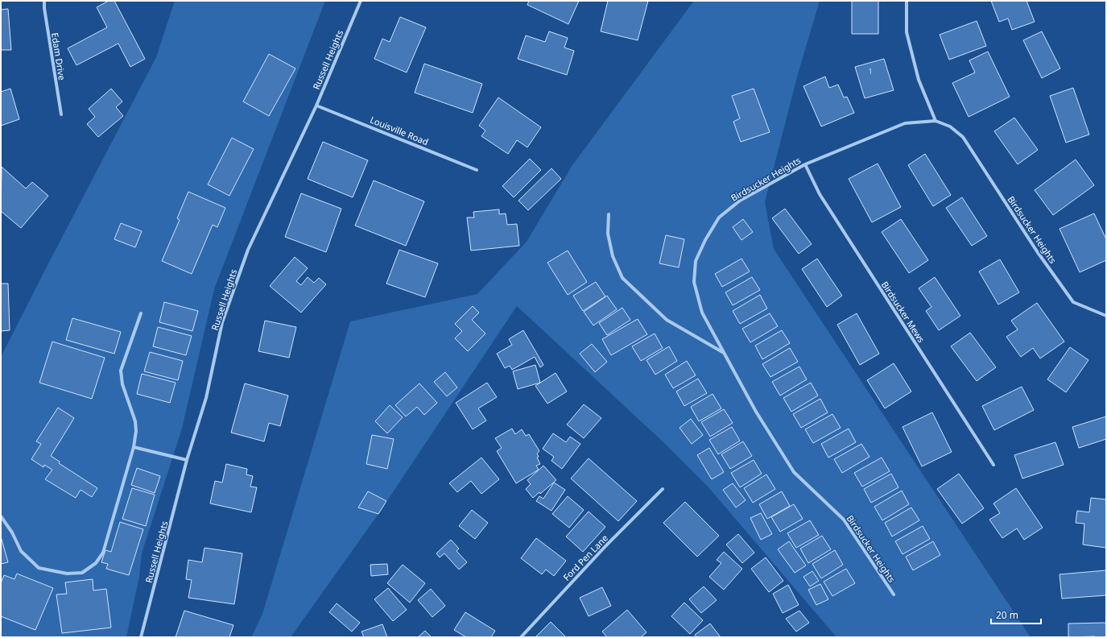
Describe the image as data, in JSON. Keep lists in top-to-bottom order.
{
  "streets": {
    "street": [
      "Edam Drive",
      "Russell Heights",
      "Louisville Road",
      "Birdsucker Heights",
      "Birdsucker Mews",
      "Ford Pen Lane"
    ]
  },
  "crossings": [
    ["Russell Heights", "Louisville Road"],
    ["Birdsucker Heights", "Birdsucker Mews"]
  ],
  "house_numbers": ["1"],
  "scale_bar": "20 m"
}
